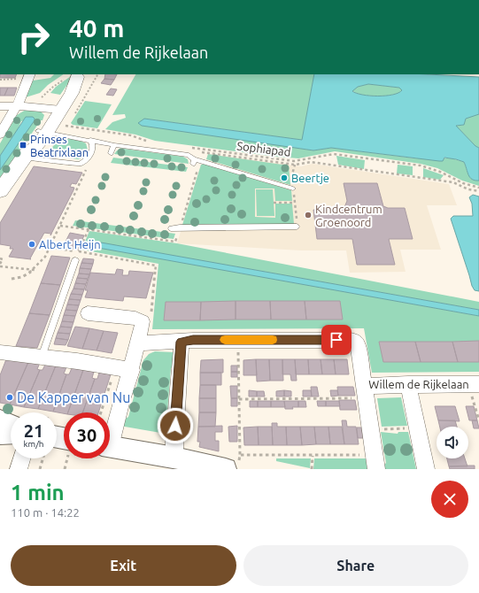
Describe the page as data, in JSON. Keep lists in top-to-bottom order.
{
  "streets": {
    "street": ["Willem de Rijkelaan"],
    "path": ["Sophiapad"]
  },
  "places": {
    "transit": ["Prinses Beatrixlaan"],
    "other": [
      "Beertje",
      "Kindcentrum Groenoord",
      "Albert Heijn",
      "De Kapper van Nu"
    ]
  },
  "page": {
    "turn": ["40 m", "Willem de Rijkelaan"],
    "speed": "21 km/h",
    "limit": "30",
    "heading": ["1 min", "110 m · 14:22"],
    "buttons": ["Exit", "Share"]
  }
}
